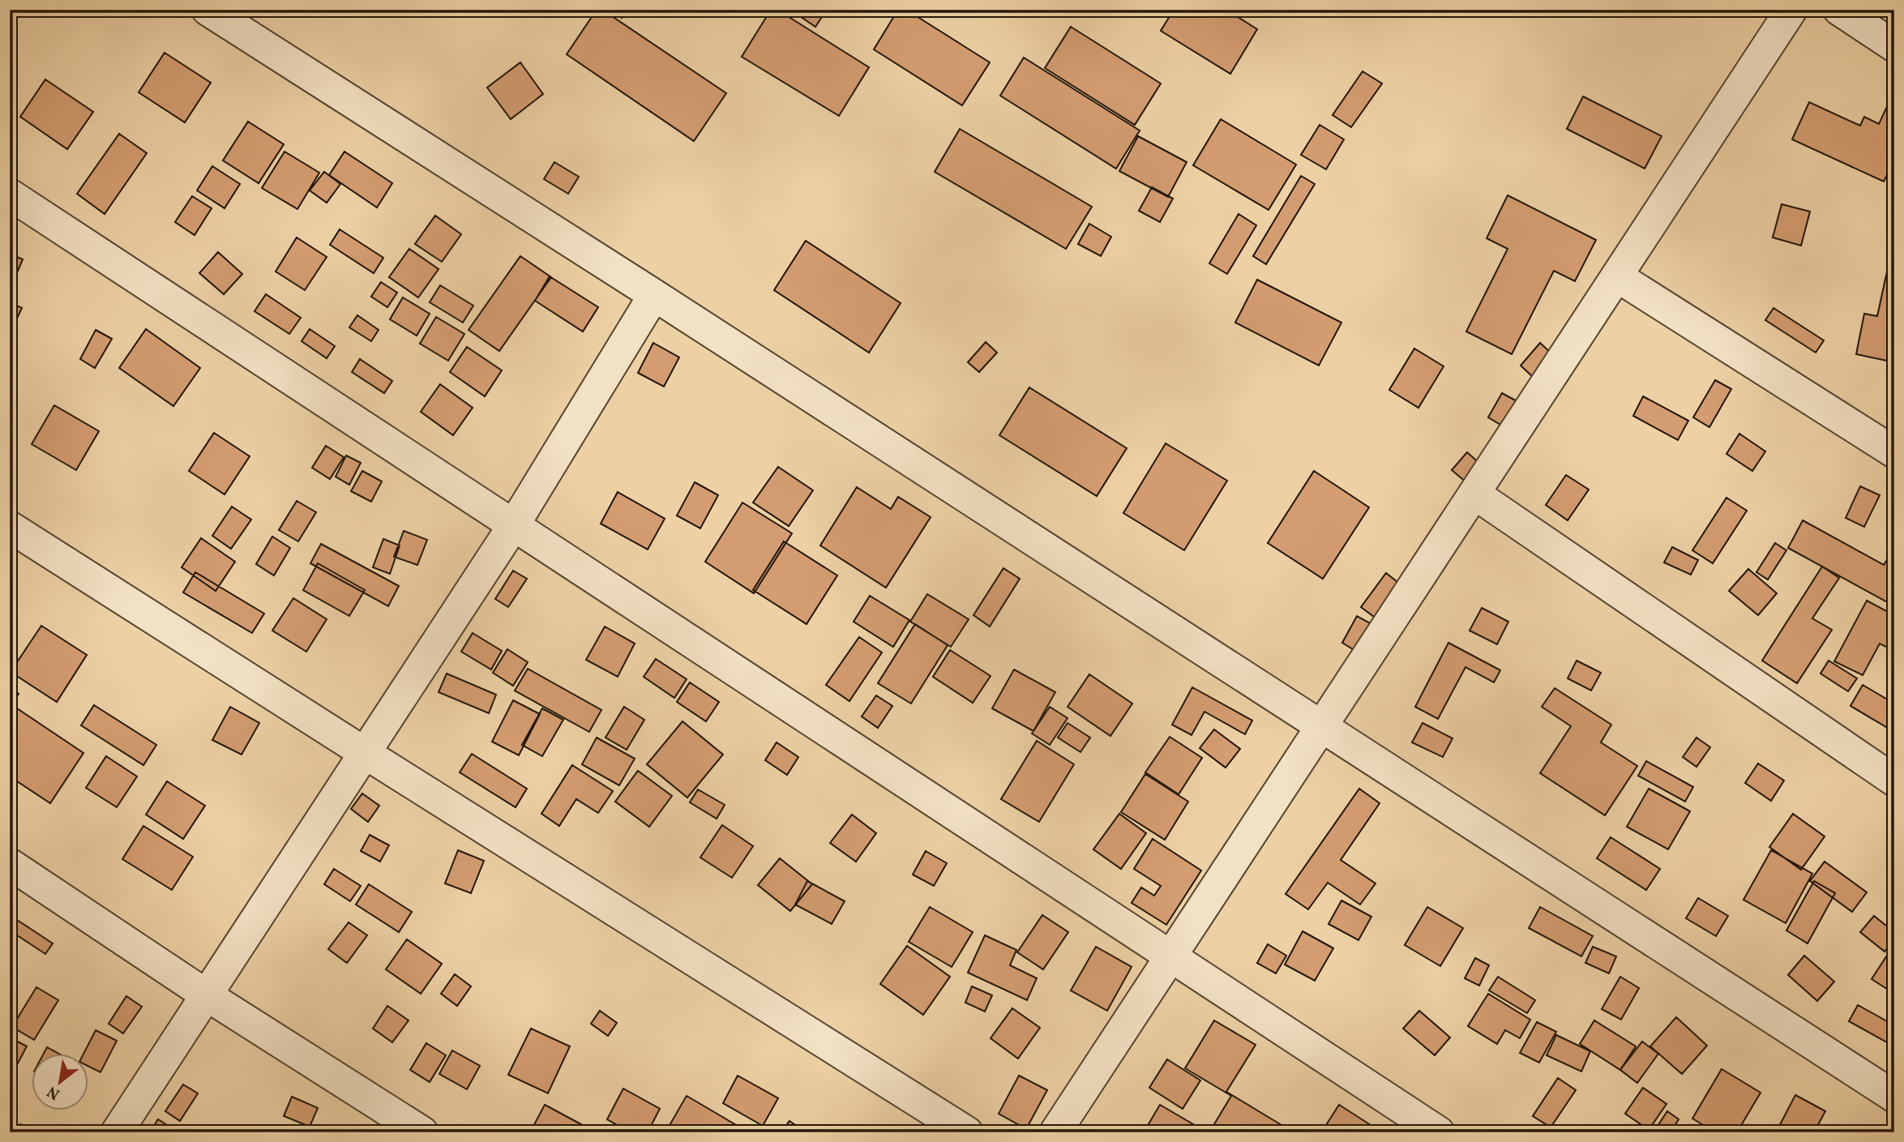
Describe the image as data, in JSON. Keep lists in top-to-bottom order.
{
  "north": "bottom left"
}
